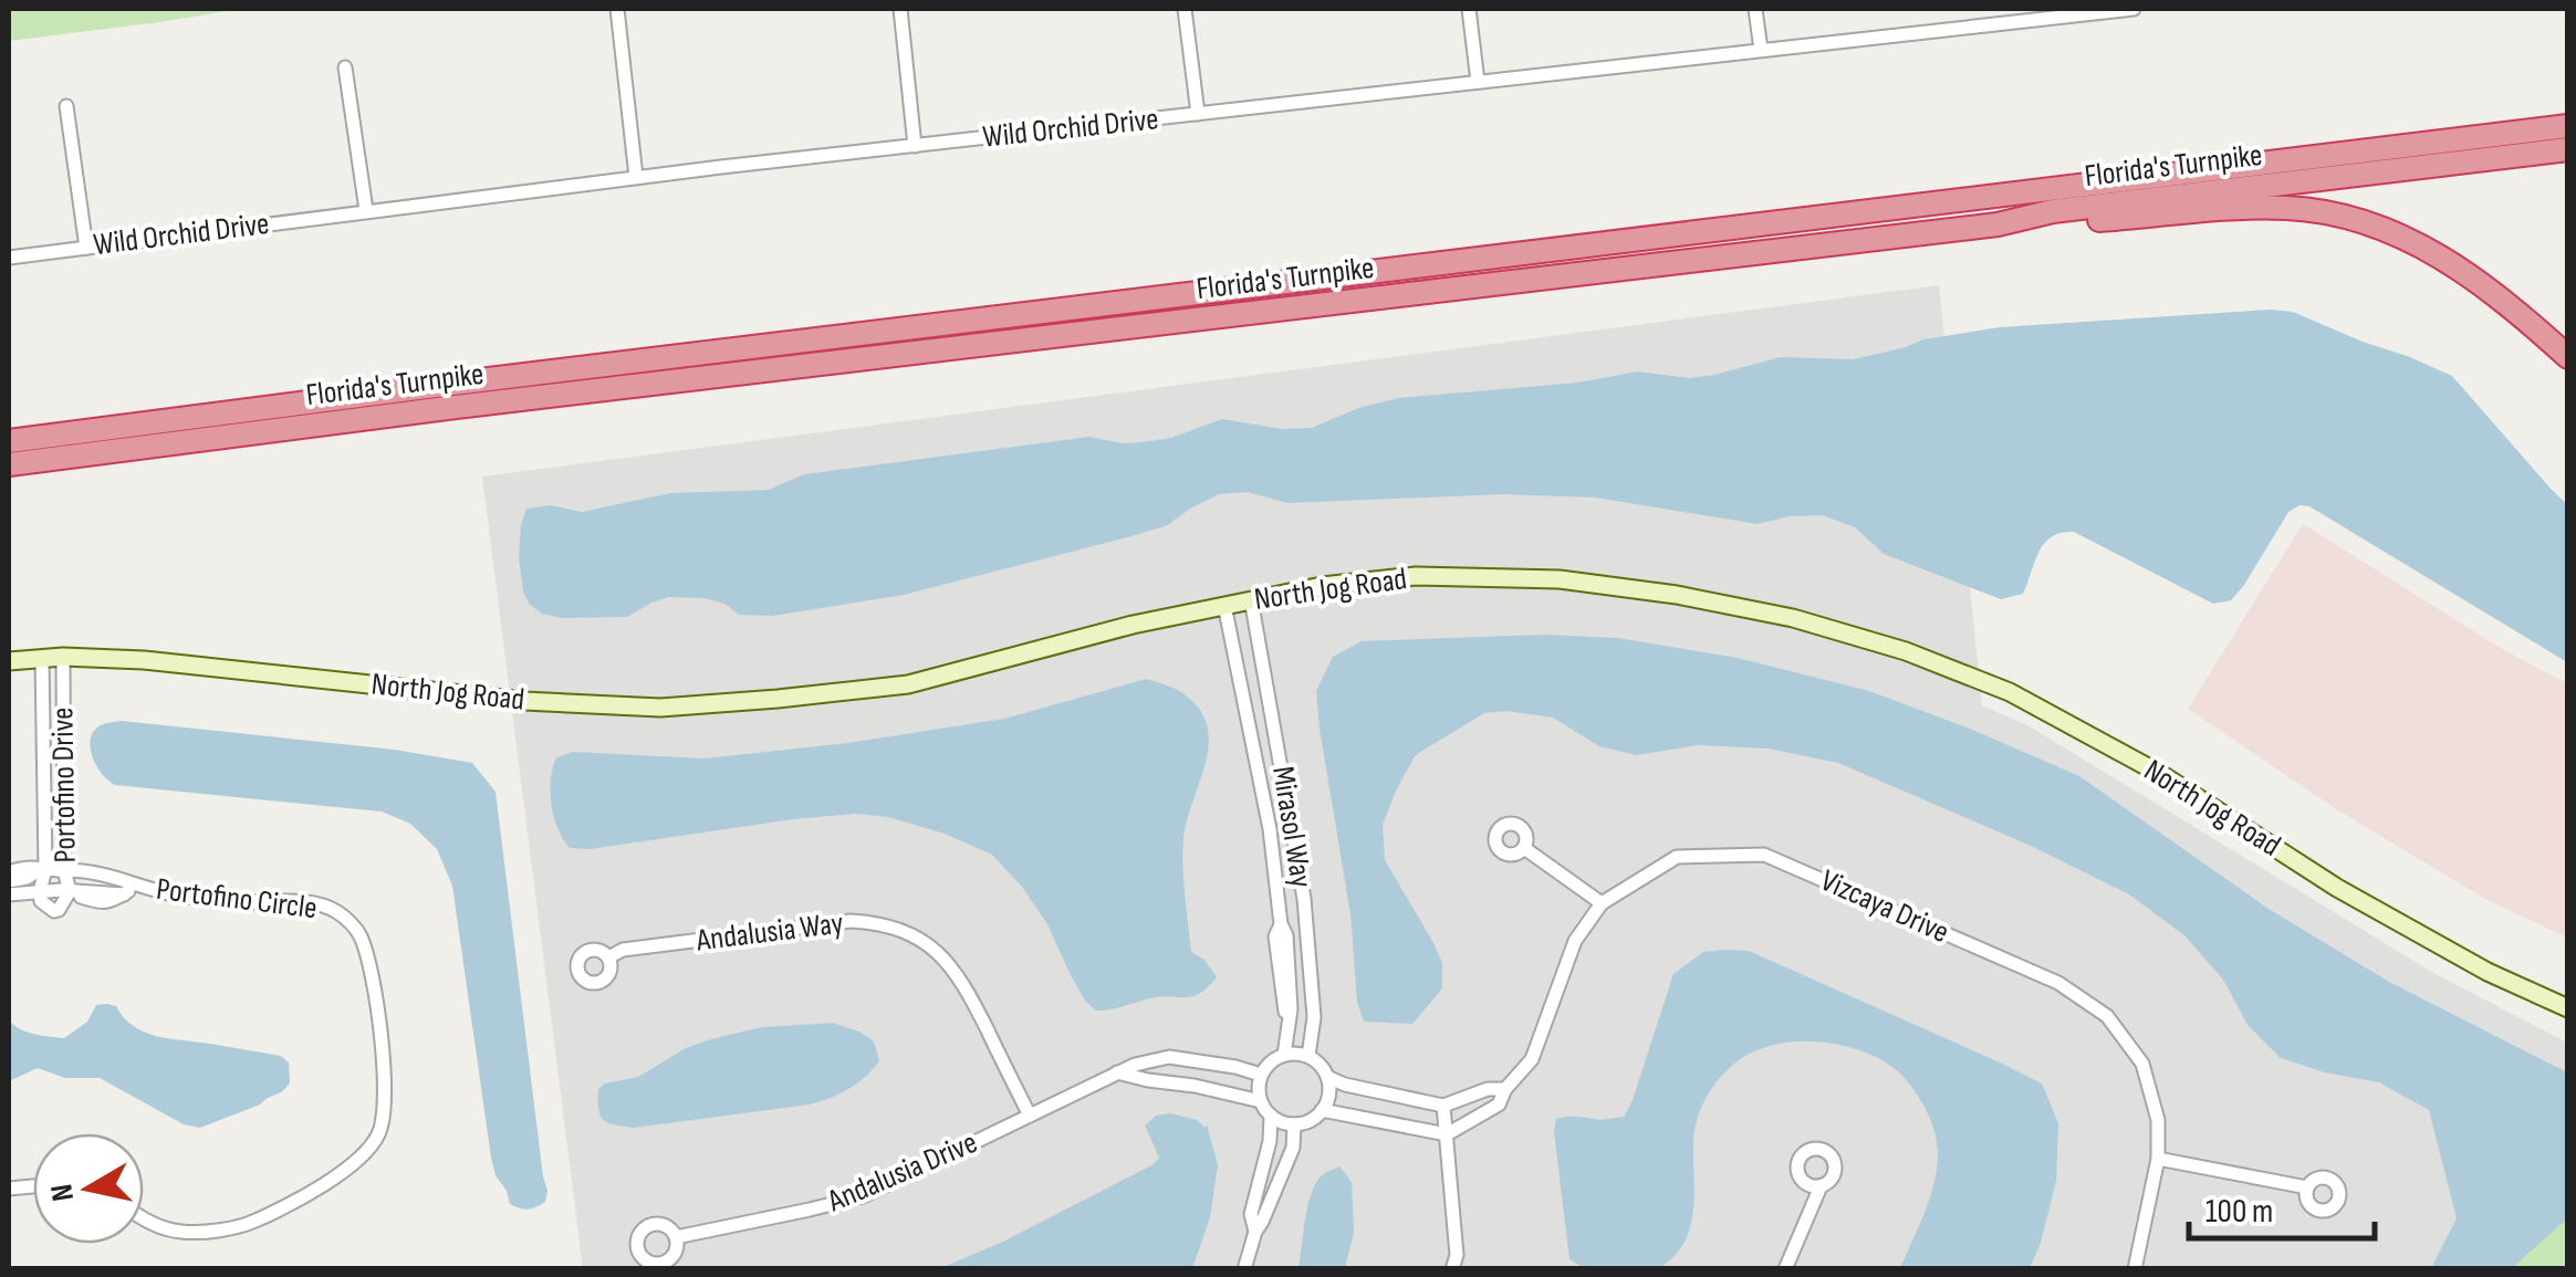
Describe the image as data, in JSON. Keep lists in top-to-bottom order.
{
  "streets": {
    "highway": ["Florida's Turnpike"],
    "street": [
      "Wild Orchid Drive",
      "North Jog Road",
      "Portofino Drive",
      "Mirasol Way",
      "Portofino Circle",
      "Vizcaya Drive",
      "Andalusia Way",
      "Andalusia Drive"
    ]
  },
  "crossings": [
    ["North Jog Road", "Portofino Drive"],
    ["North Jog Road", "Mirasol Way"],
    ["Portofino Drive", "Portofino Circle"],
    ["Mirasol Way", "Andalusia Drive"],
    ["Andalusia Way", "Andalusia Drive"]
  ],
  "scale_bar": "100 m",
  "north": "left"
}
